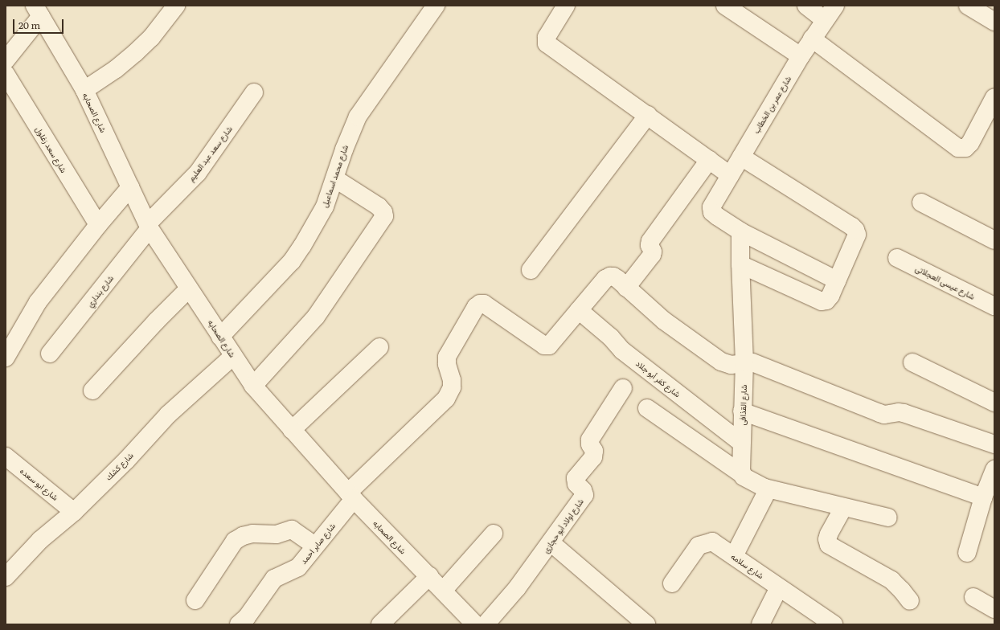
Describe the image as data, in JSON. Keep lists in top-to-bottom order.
{
  "streets": {
    "street": [
      "شارع عمر بن الخطاب",
      "شارع الصحابه",
      "شارع سعد زغلول",
      "شارع سعد عبد العليم",
      "شارع محمد اسماعيل",
      "شارع عيسى العجلاتى",
      "شارع بنداري",
      "شارع كفر أبو جلاد",
      "شارع القذافى",
      "شارع كشك",
      "شارع ابو سعده",
      "شارع اولاد أبو حجازى",
      "شارع صابر احمد",
      "شارع سلامه"
    ]
  },
  "crossings": [
    ["شارع عمر بن الخطاب", "شارع القذافى"],
    ["شارع الصحابه", "شارع سعد عبد العليم"],
    ["شارع الصحابه", "شارع محمد اسماعيل"],
    ["شارع الصحابه", "شارع بنداري"],
    ["شارع الصحابه", "شارع كشك"],
    ["شارع الصحابه", "شارع صابر احمد"],
    ["شارع سعد عبد العليم", "شارع بنداري"],
    ["شارع كفر أبو جلاد", "شارع القذافى"],
    ["شارع كفر أبو جلاد", "شارع صابر احمد"],
    ["شارع كشك", "شارع ابو سعده"]
  ],
  "scale_bar": "20 m"
}
